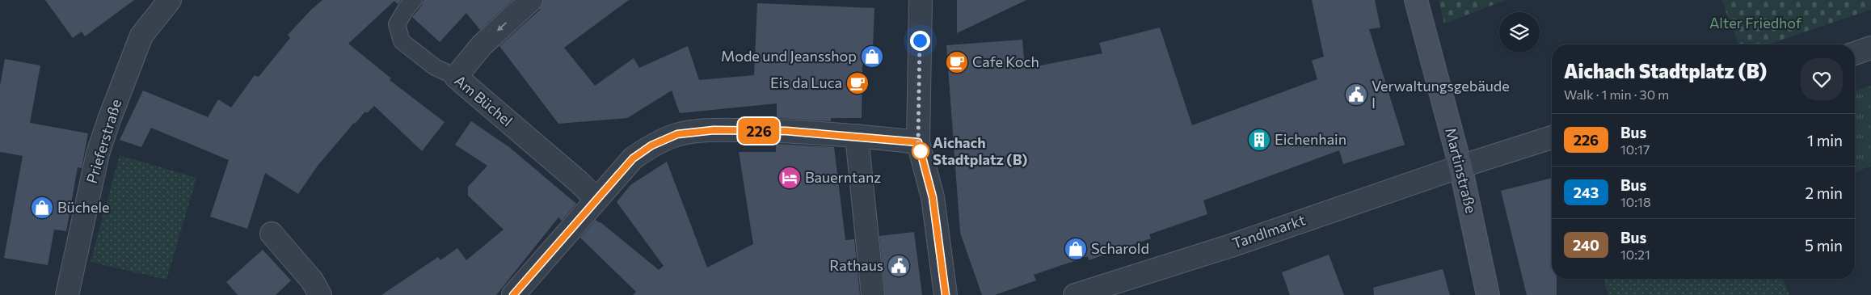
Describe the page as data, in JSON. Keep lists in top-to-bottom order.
{
  "streets": {
    "main road": ["Martinstraße"],
    "street": ["Am Büchel", "Prieferstraße", "Tandlmarkt"]
  },
  "crossings": [
    ["Martinstraße", "Tandlmarkt"]
  ],
  "parks": ["Alter Friedhof"],
  "places": {
    "shop": ["Mode und Jeansshop", "Büchele", "Scharold"],
    "cafe": ["Cafe Koch", "Eis da Luca"],
    "public building": ["Verwaltungsgebäude I", "Rathaus"],
    "building": ["Eichenhain"],
    "other": ["Aichach Stadtplatz (B)"],
    "hotel": ["Bauerntanz"]
  },
  "lines": ["bus line 226"],
  "page": {
    "on_map": "226",
    "heading": ["Aichach Stadtplatz (B)", "Walk · 1 min · 30 m"],
    "list": [
      {
        "mark": "226",
        "name": "Bus",
        "note": "10:17",
        "value": "1 min"
      },
      {
        "mark": "243",
        "name": "Bus",
        "note": "10:18",
        "value": "2 min"
      },
      {
        "mark": "240",
        "name": "Bus",
        "note": "10:21",
        "value": "5 min"
      }
    ]
  }
}
